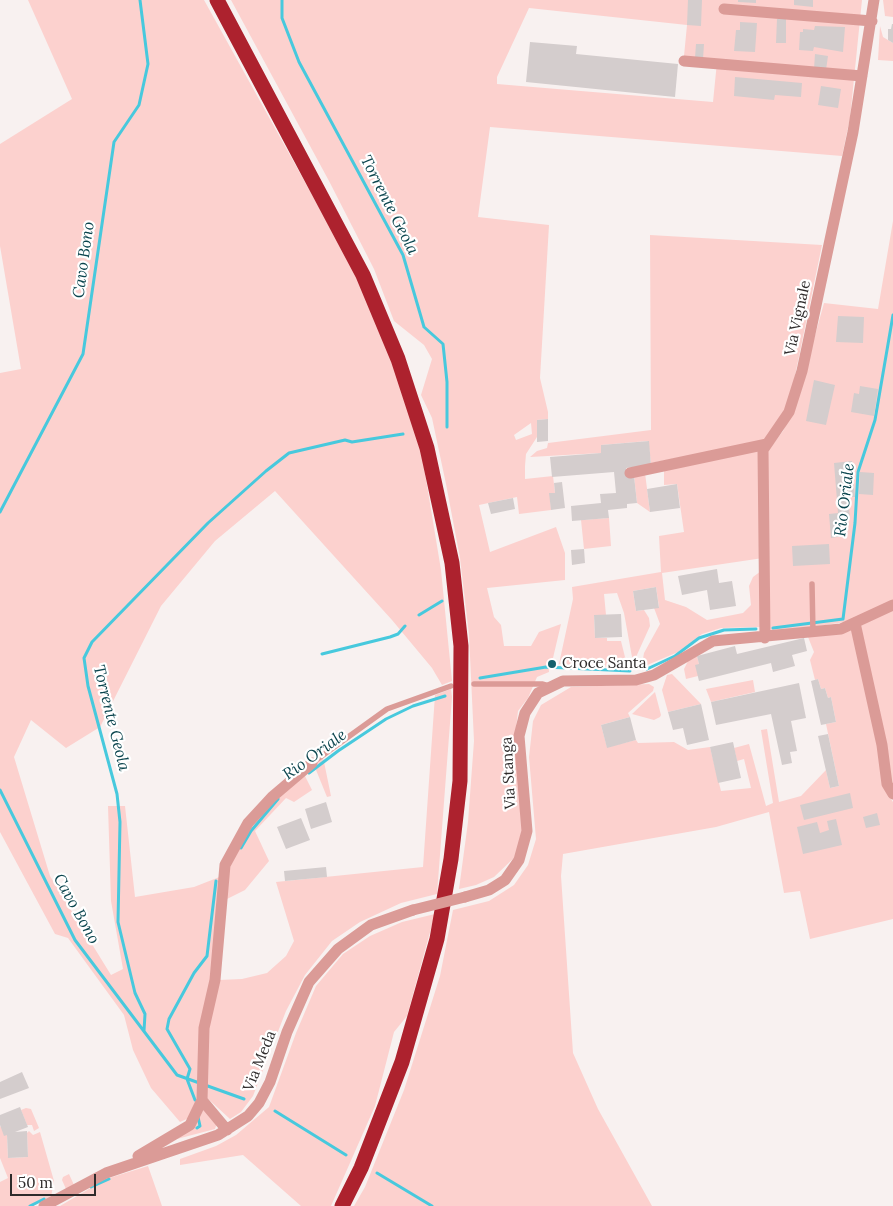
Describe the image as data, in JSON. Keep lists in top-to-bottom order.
{
  "streets": {
    "street": ["Via Vignale", "Via Stanga", "Via Meda"]
  },
  "crossings": [
    ["Via Vignale", "Via Stanga"],
    ["Via Stanga", "Via Meda"]
  ],
  "water": ["Torrente Geola", "Cavo Bono", "Rio Oriale"],
  "places": ["Croce Santa"],
  "scale_bar": "50 m"
}
